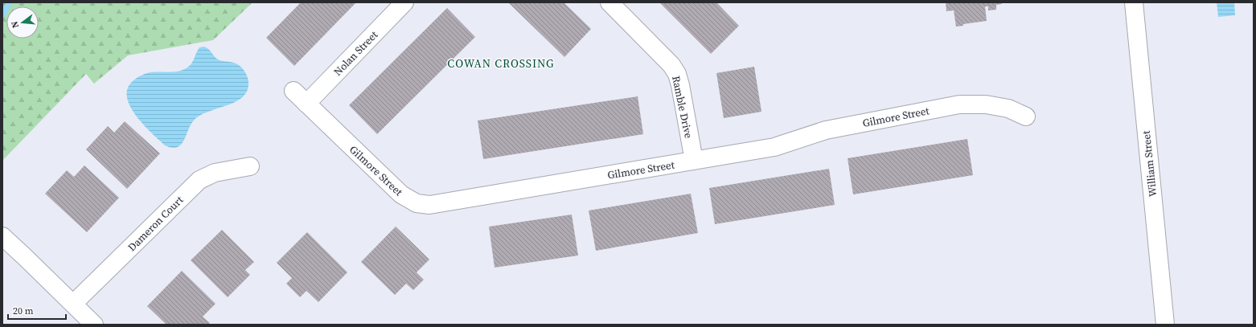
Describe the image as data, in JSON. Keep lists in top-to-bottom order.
{
  "streets": {
    "main road": [
      "Nolan Street",
      "Ramble Drive",
      "Gilmore Street",
      "William Street",
      "Dameron Court"
    ]
  },
  "crossings": [
    ["Nolan Street", "Gilmore Street"],
    ["Ramble Drive", "Gilmore Street"]
  ],
  "districts": ["COWAN CROSSING"],
  "scale_bar": "20 m",
  "north": "left"
}
